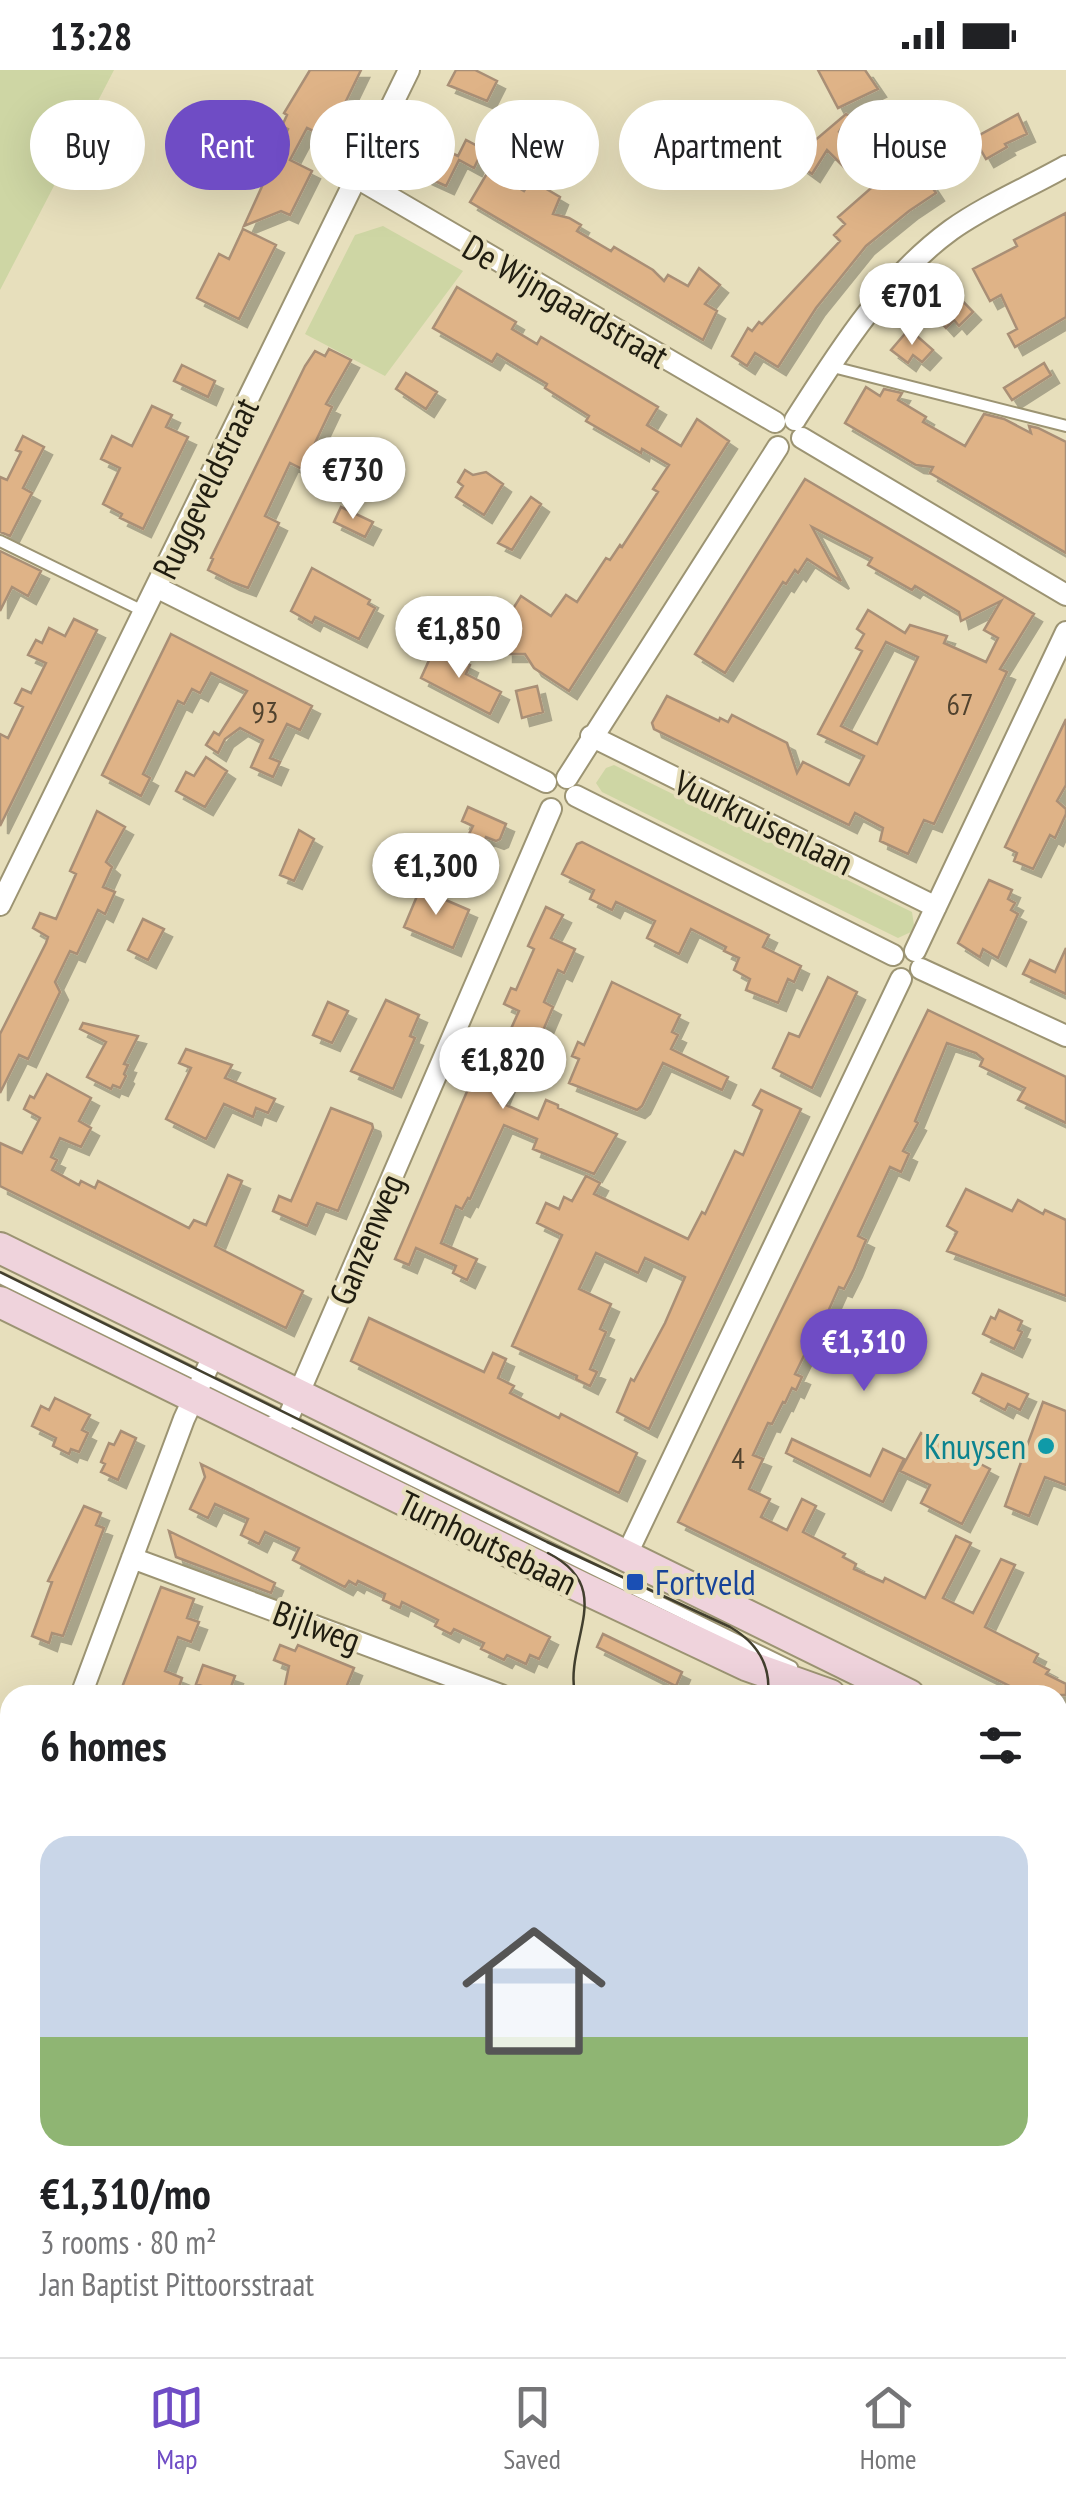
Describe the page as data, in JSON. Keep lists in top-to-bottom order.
{
  "streets": {
    "main road": ["Turnhoutsebaan"],
    "street": [
      "De Wijngaardstraat",
      "Ruggeveldstraat",
      "Vuurkruisenlaan",
      "Ganzenweg",
      "Bijlweg"
    ]
  },
  "crossings": [
    ["Ruggeveldstraat", "Vuurkruisenlaan"],
    ["Vuurkruisenlaan", "Ganzenweg"],
    ["Ganzenweg", "Turnhoutsebaan"]
  ],
  "places": {
    "other": ["Knuysen"],
    "transit": ["Fortveld"]
  },
  "house_numbers": ["67", "93", "4"],
  "page": {
    "status": "13:28",
    "chip": [
      "Buy",
      "Rent",
      "Filters",
      "New",
      "Apartment",
      "House"
    ],
    "price": [
      "€701",
      "€730",
      "€1,850",
      "€1,300",
      "€1,820",
      "€1,310"
    ],
    "heading": "6 homes",
    "list": [
      {
        "name": "€1,310/mo",
        "note": "3 rooms · 80 m² · Jan Baptist Pittoorsstraat"
      }
    ],
    "tabs": ["Map", "Saved", "Home"]
  }
}
